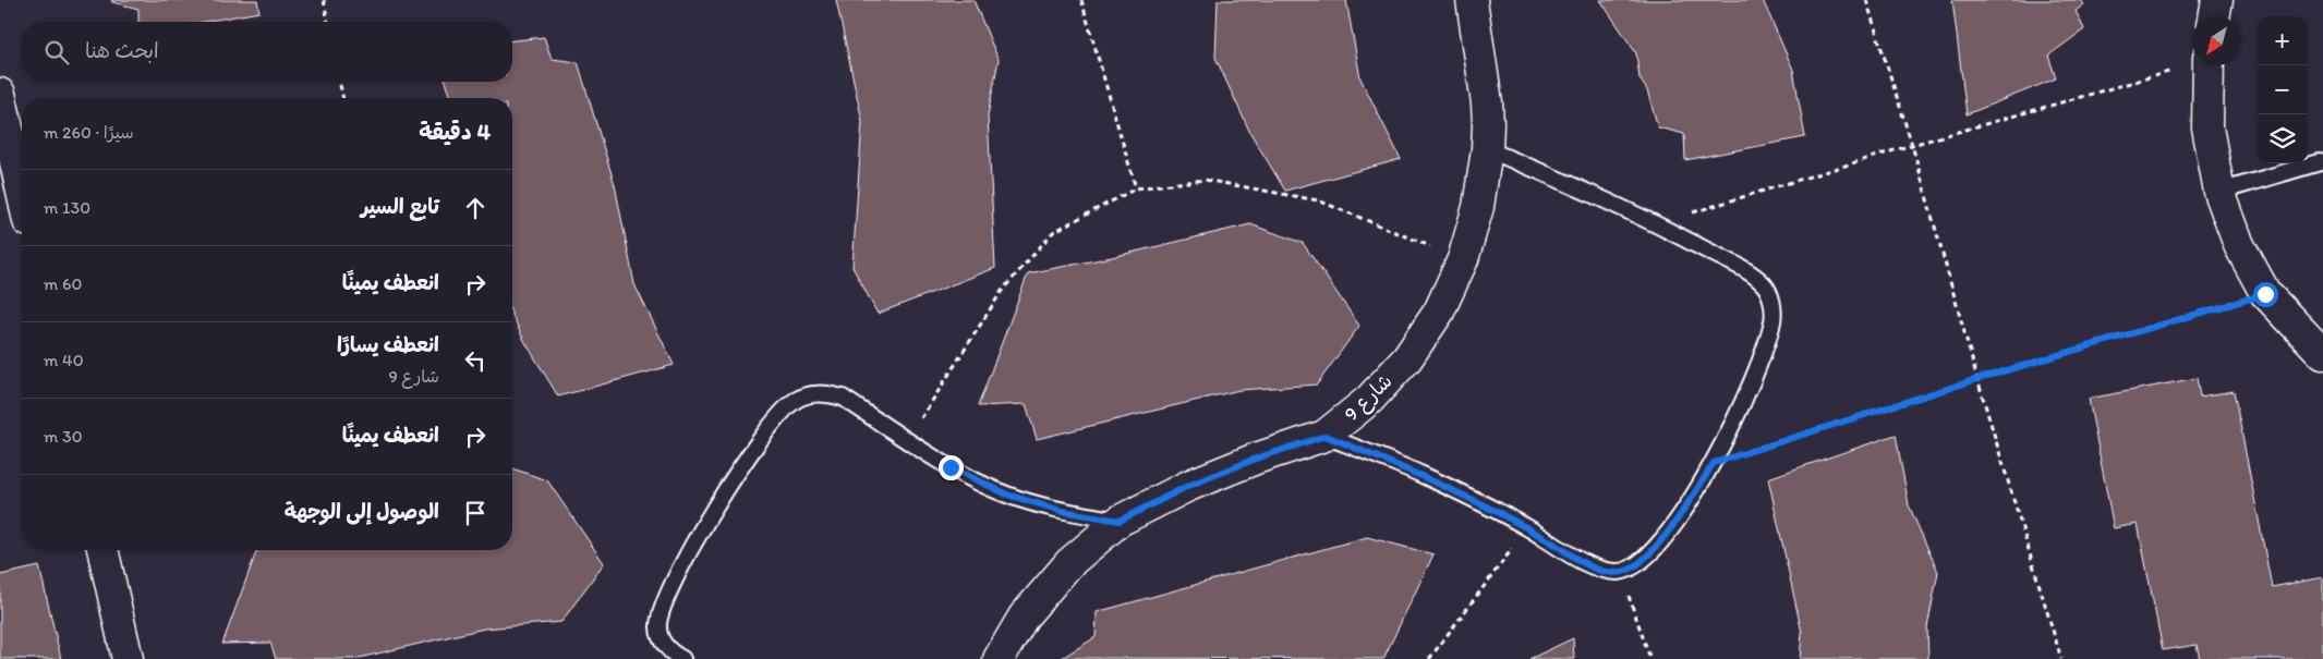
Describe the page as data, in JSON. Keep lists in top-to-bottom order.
{
  "streets": {
    "street": ["شارع 9"]
  },
  "north": "bottom left",
  "page": {
    "map_buttons": ["+", "−"],
    "search": "ابحث هنا",
    "heading": ["4 دقيقة", "سيرًا · 260 m"],
    "list": [
      ["تابع السير", "130 m"],
      ["انعطف يمينًا", "60 m"],
      ["انعطف يسارًا", "شارع 9", "40 m"],
      ["انعطف يمينًا", "30 m"],
      "الوصول إلى الوجهة"
    ]
  }
}
